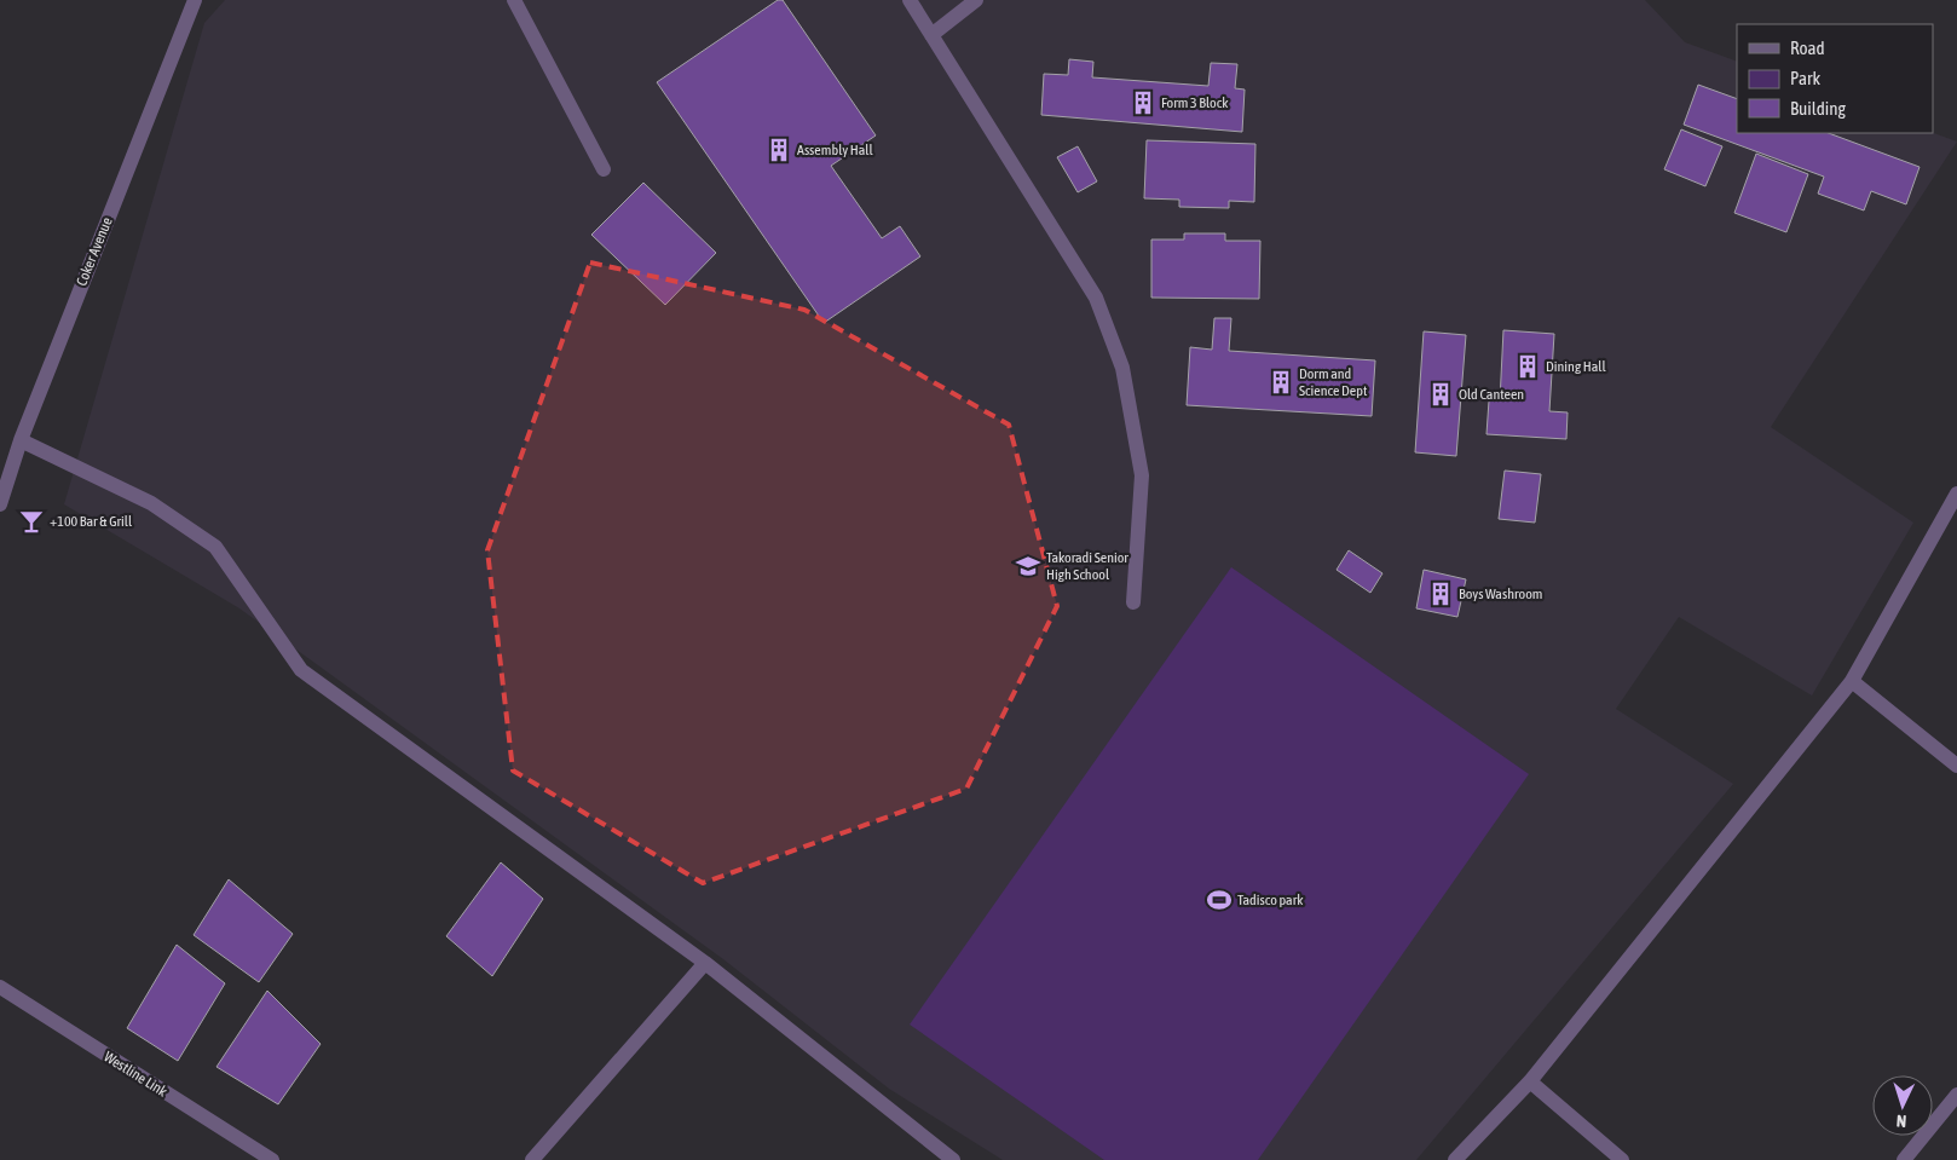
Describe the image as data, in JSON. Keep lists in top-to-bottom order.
{
  "streets": {
    "street": ["Coker Avenue", "Westline Link"]
  },
  "places": {
    "building": [
      "Form 3 Block",
      "Assembly Hall",
      "Dining Hall",
      "Dorm and Science Dept",
      "Old Canteen",
      "Boys Washroom"
    ],
    "bar": ["+100 Bar & Grill"],
    "school or university": ["Takoradi Senior High School"],
    "sports": ["Tadisco park"]
  },
  "legend": ["Road", "Park", "Building"],
  "north": "bottom"
}
